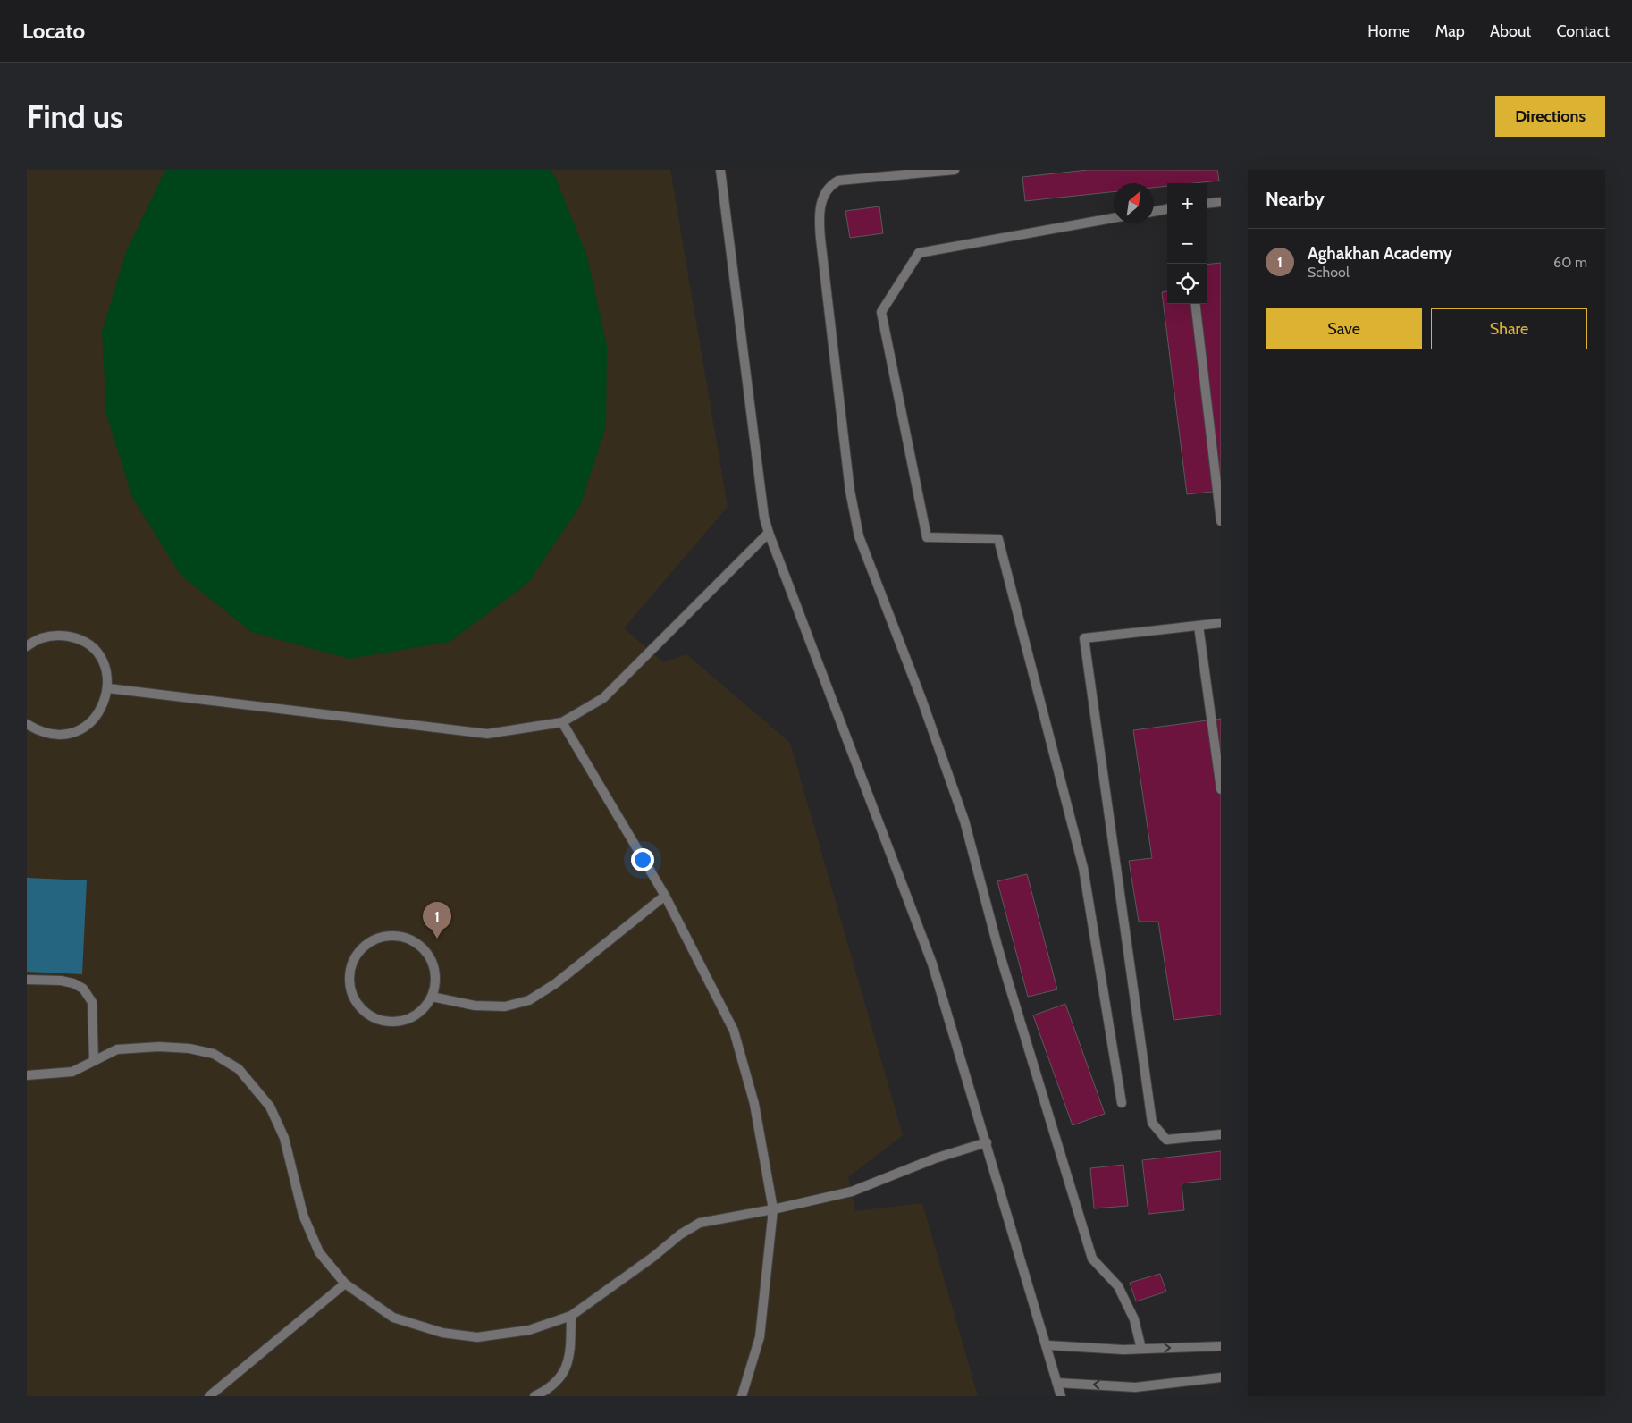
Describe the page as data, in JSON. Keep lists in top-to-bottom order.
{
  "north": "top right",
  "page": {
    "header": "Locato",
    "nav": [
      "Home",
      "Map",
      "About",
      "Contact"
    ],
    "buttons": [
      "Directions",
      ["Save", "Share"]
    ],
    "title": "Find us",
    "heading": "Nearby",
    "map_buttons": ["+", "−"],
    "list": [
      {
        "mark": "1",
        "name": "Aghakhan Academy",
        "note": "School",
        "value": "60 m"
      }
    ],
    "pins": "1"
  }
}
